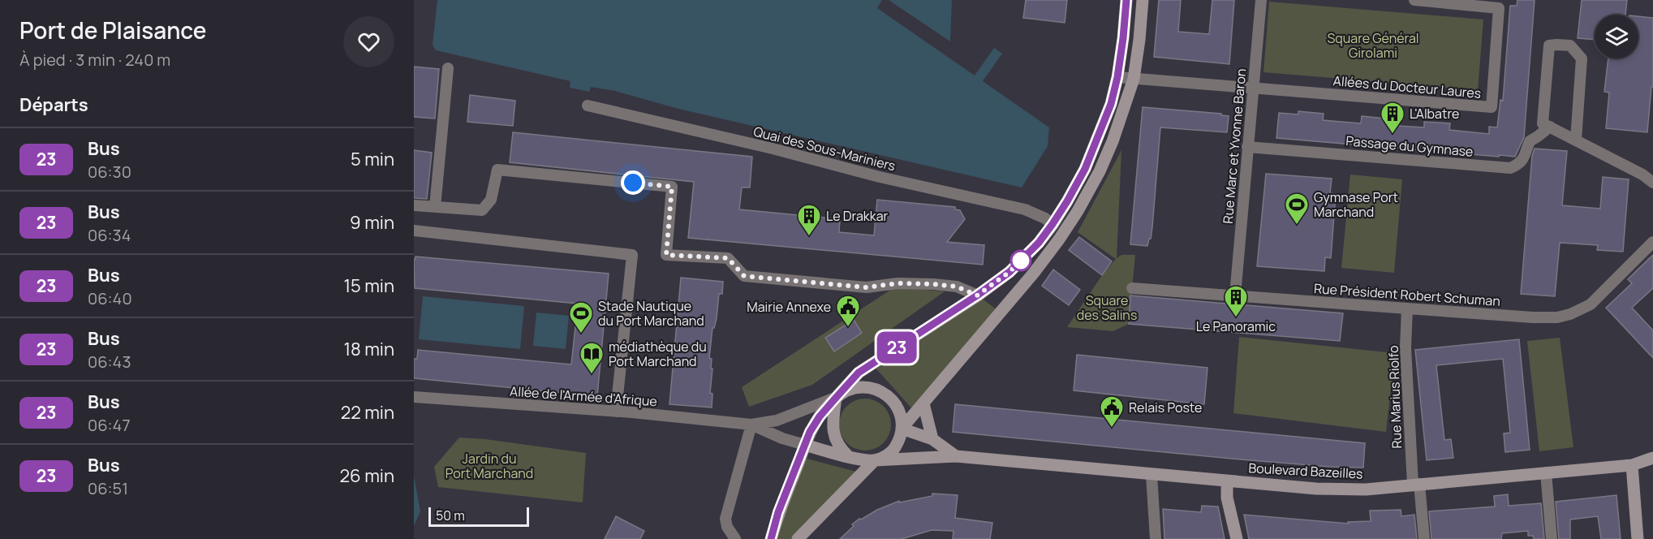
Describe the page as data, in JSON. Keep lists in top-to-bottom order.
{
  "streets": {
    "main road": ["Boulevard Bazeilles"],
    "street": [
      "Allées du Docteur Laures",
      "Rue Marc et Yvonne Baron",
      "Passage du Gymnase",
      "Quai des Sous-Mariniers",
      "Rue Président Robert Schuman",
      "Allée de l'Armée d'Afrique",
      "Rue Marius Riolfo"
    ]
  },
  "crossings": [
    ["Allées du Docteur Laures", "Rue Marc et Yvonne Baron"],
    ["Rue Marc et Yvonne Baron", "Passage du Gymnase"],
    ["Rue Marc et Yvonne Baron", "Rue Président Robert Schuman"],
    ["Rue Président Robert Schuman", "Rue Marius Riolfo"],
    ["Allée de l'Armée d'Afrique", "Boulevard Bazeilles"],
    ["Rue Marius Riolfo", "Boulevard Bazeilles"]
  ],
  "parks": ["Square Général Girolami", "Square des Salins", "Jardin du Port Marchand"],
  "places": {
    "building": ["L'Albatre", "Le Drakkar", "Le Panoramic"],
    "sports": ["Gymnase Port Marchand", "Stade Nautique du Port Marchand"],
    "public building": ["Mairie Annexe", "Relais Poste"],
    "library": ["médiathèque du Port Marchand"]
  },
  "lines": ["bus line 23"],
  "scale_bar": "50 m",
  "page": {
    "heading": [
      ["Port de Plaisance", "À pied · 3 min · 240 m"],
      "Départs"
    ],
    "on_map": "23",
    "list": [
      {
        "mark": "23",
        "name": "Bus",
        "note": "06:30",
        "value": "5 min"
      },
      {
        "mark": "23",
        "name": "Bus",
        "note": "06:34",
        "value": "9 min"
      },
      {
        "mark": "23",
        "name": "Bus",
        "note": "06:40",
        "value": "15 min"
      },
      {
        "mark": "23",
        "name": "Bus",
        "note": "06:43",
        "value": "18 min"
      },
      {
        "mark": "23",
        "name": "Bus",
        "note": "06:47",
        "value": "22 min"
      },
      {
        "mark": "23",
        "name": "Bus",
        "note": "06:51",
        "value": "26 min"
      }
    ],
    "scale": "50 m"
  }
}
